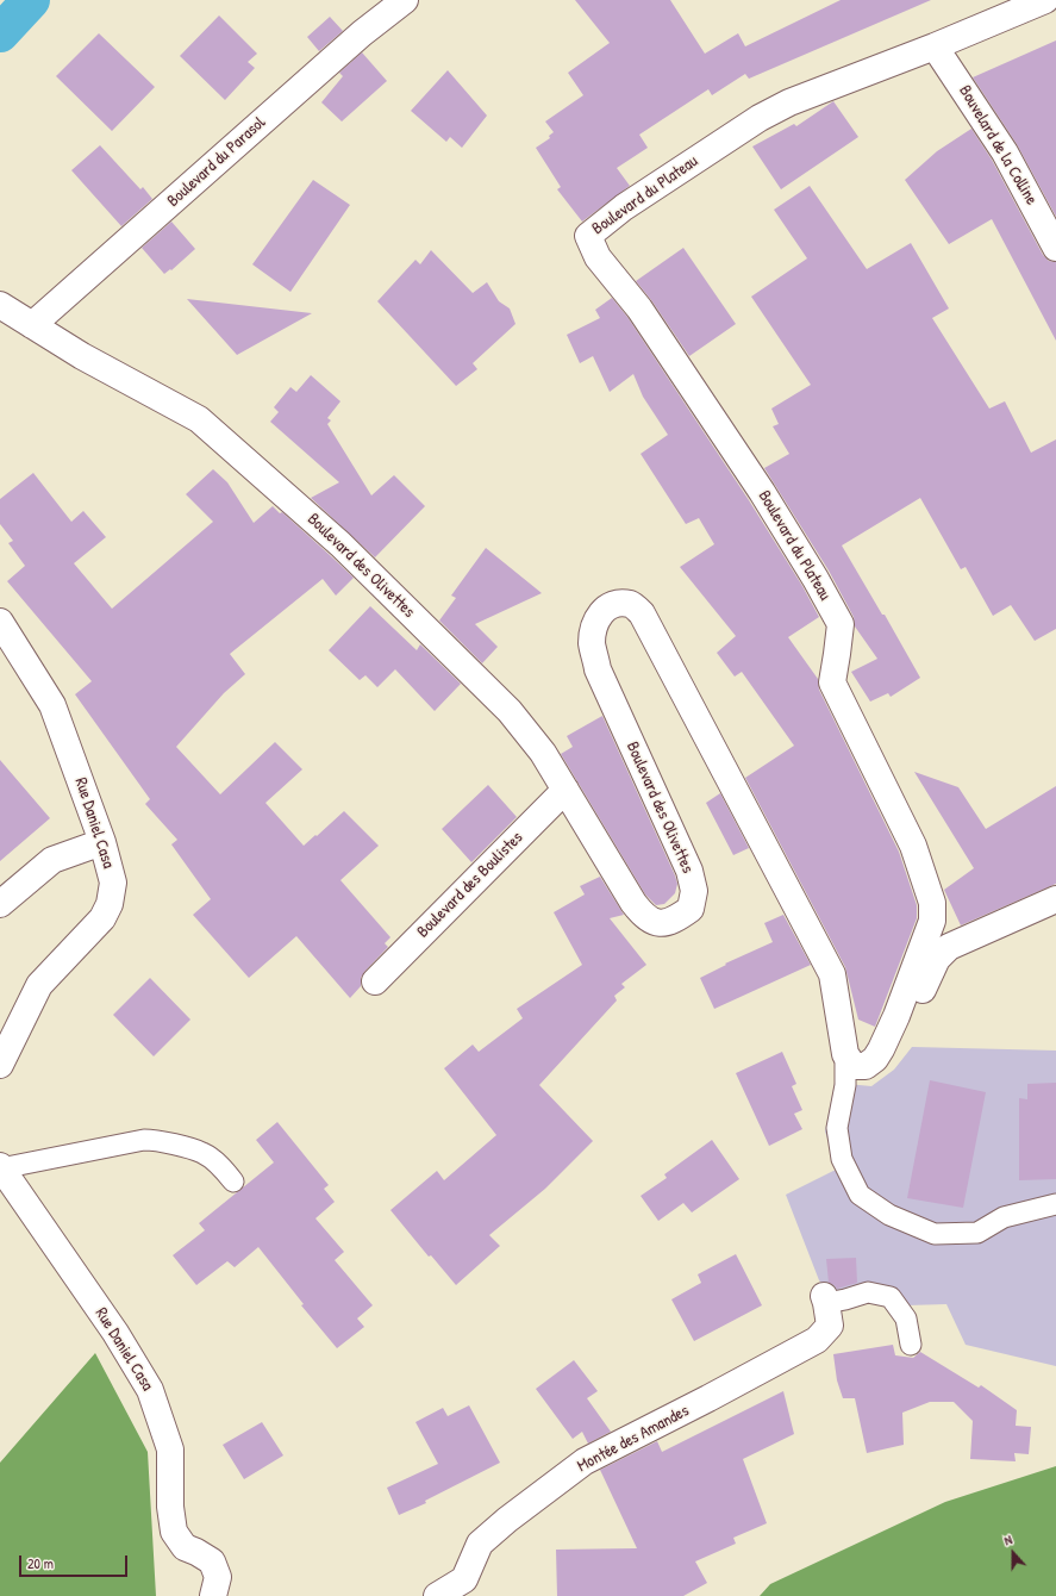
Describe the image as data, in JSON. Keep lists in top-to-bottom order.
{
  "streets": {
    "street": [
      "Bouvelard de la Colline",
      "Boulevard du Parasol",
      "Boulevard du Plateau",
      "Boulevard des Olivettes",
      "Rue Daniel Casa",
      "Boulevard des Boulistes",
      "Montée des Amandes"
    ]
  },
  "crossings": [
    ["Bouvelard de la Colline", "Boulevard du Plateau"],
    ["Boulevard du Parasol", "Boulevard des Olivettes"],
    ["Boulevard des Olivettes", "Boulevard des Boulistes"]
  ],
  "scale_bar": "20 m",
  "north": "top"
}
